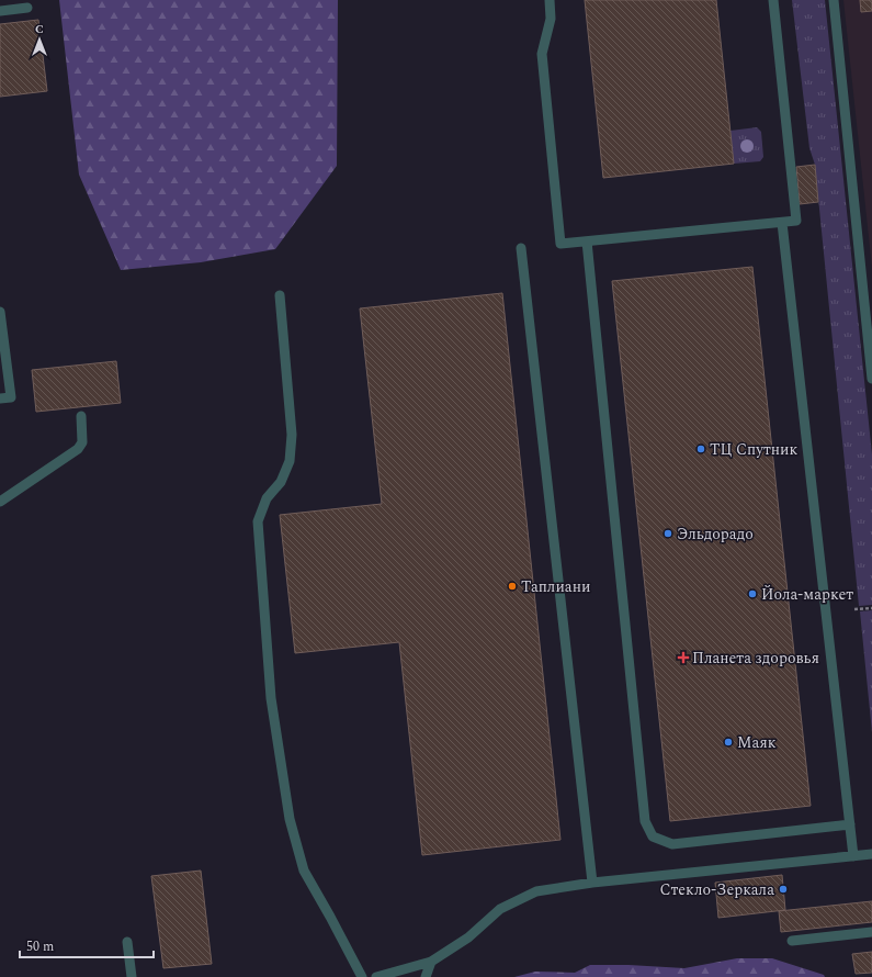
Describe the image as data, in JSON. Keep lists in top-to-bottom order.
{
  "places": {
    "other": [
      "ТЦ Спутник",
      "Эльдорадо",
      "Таплиани",
      "Йола-маркет",
      "Маяк",
      "Стекло-Зеркала"
    ],
    "health": ["Планета здоровья"]
  },
  "scale_bar": "50 m",
  "north": "top"
}
